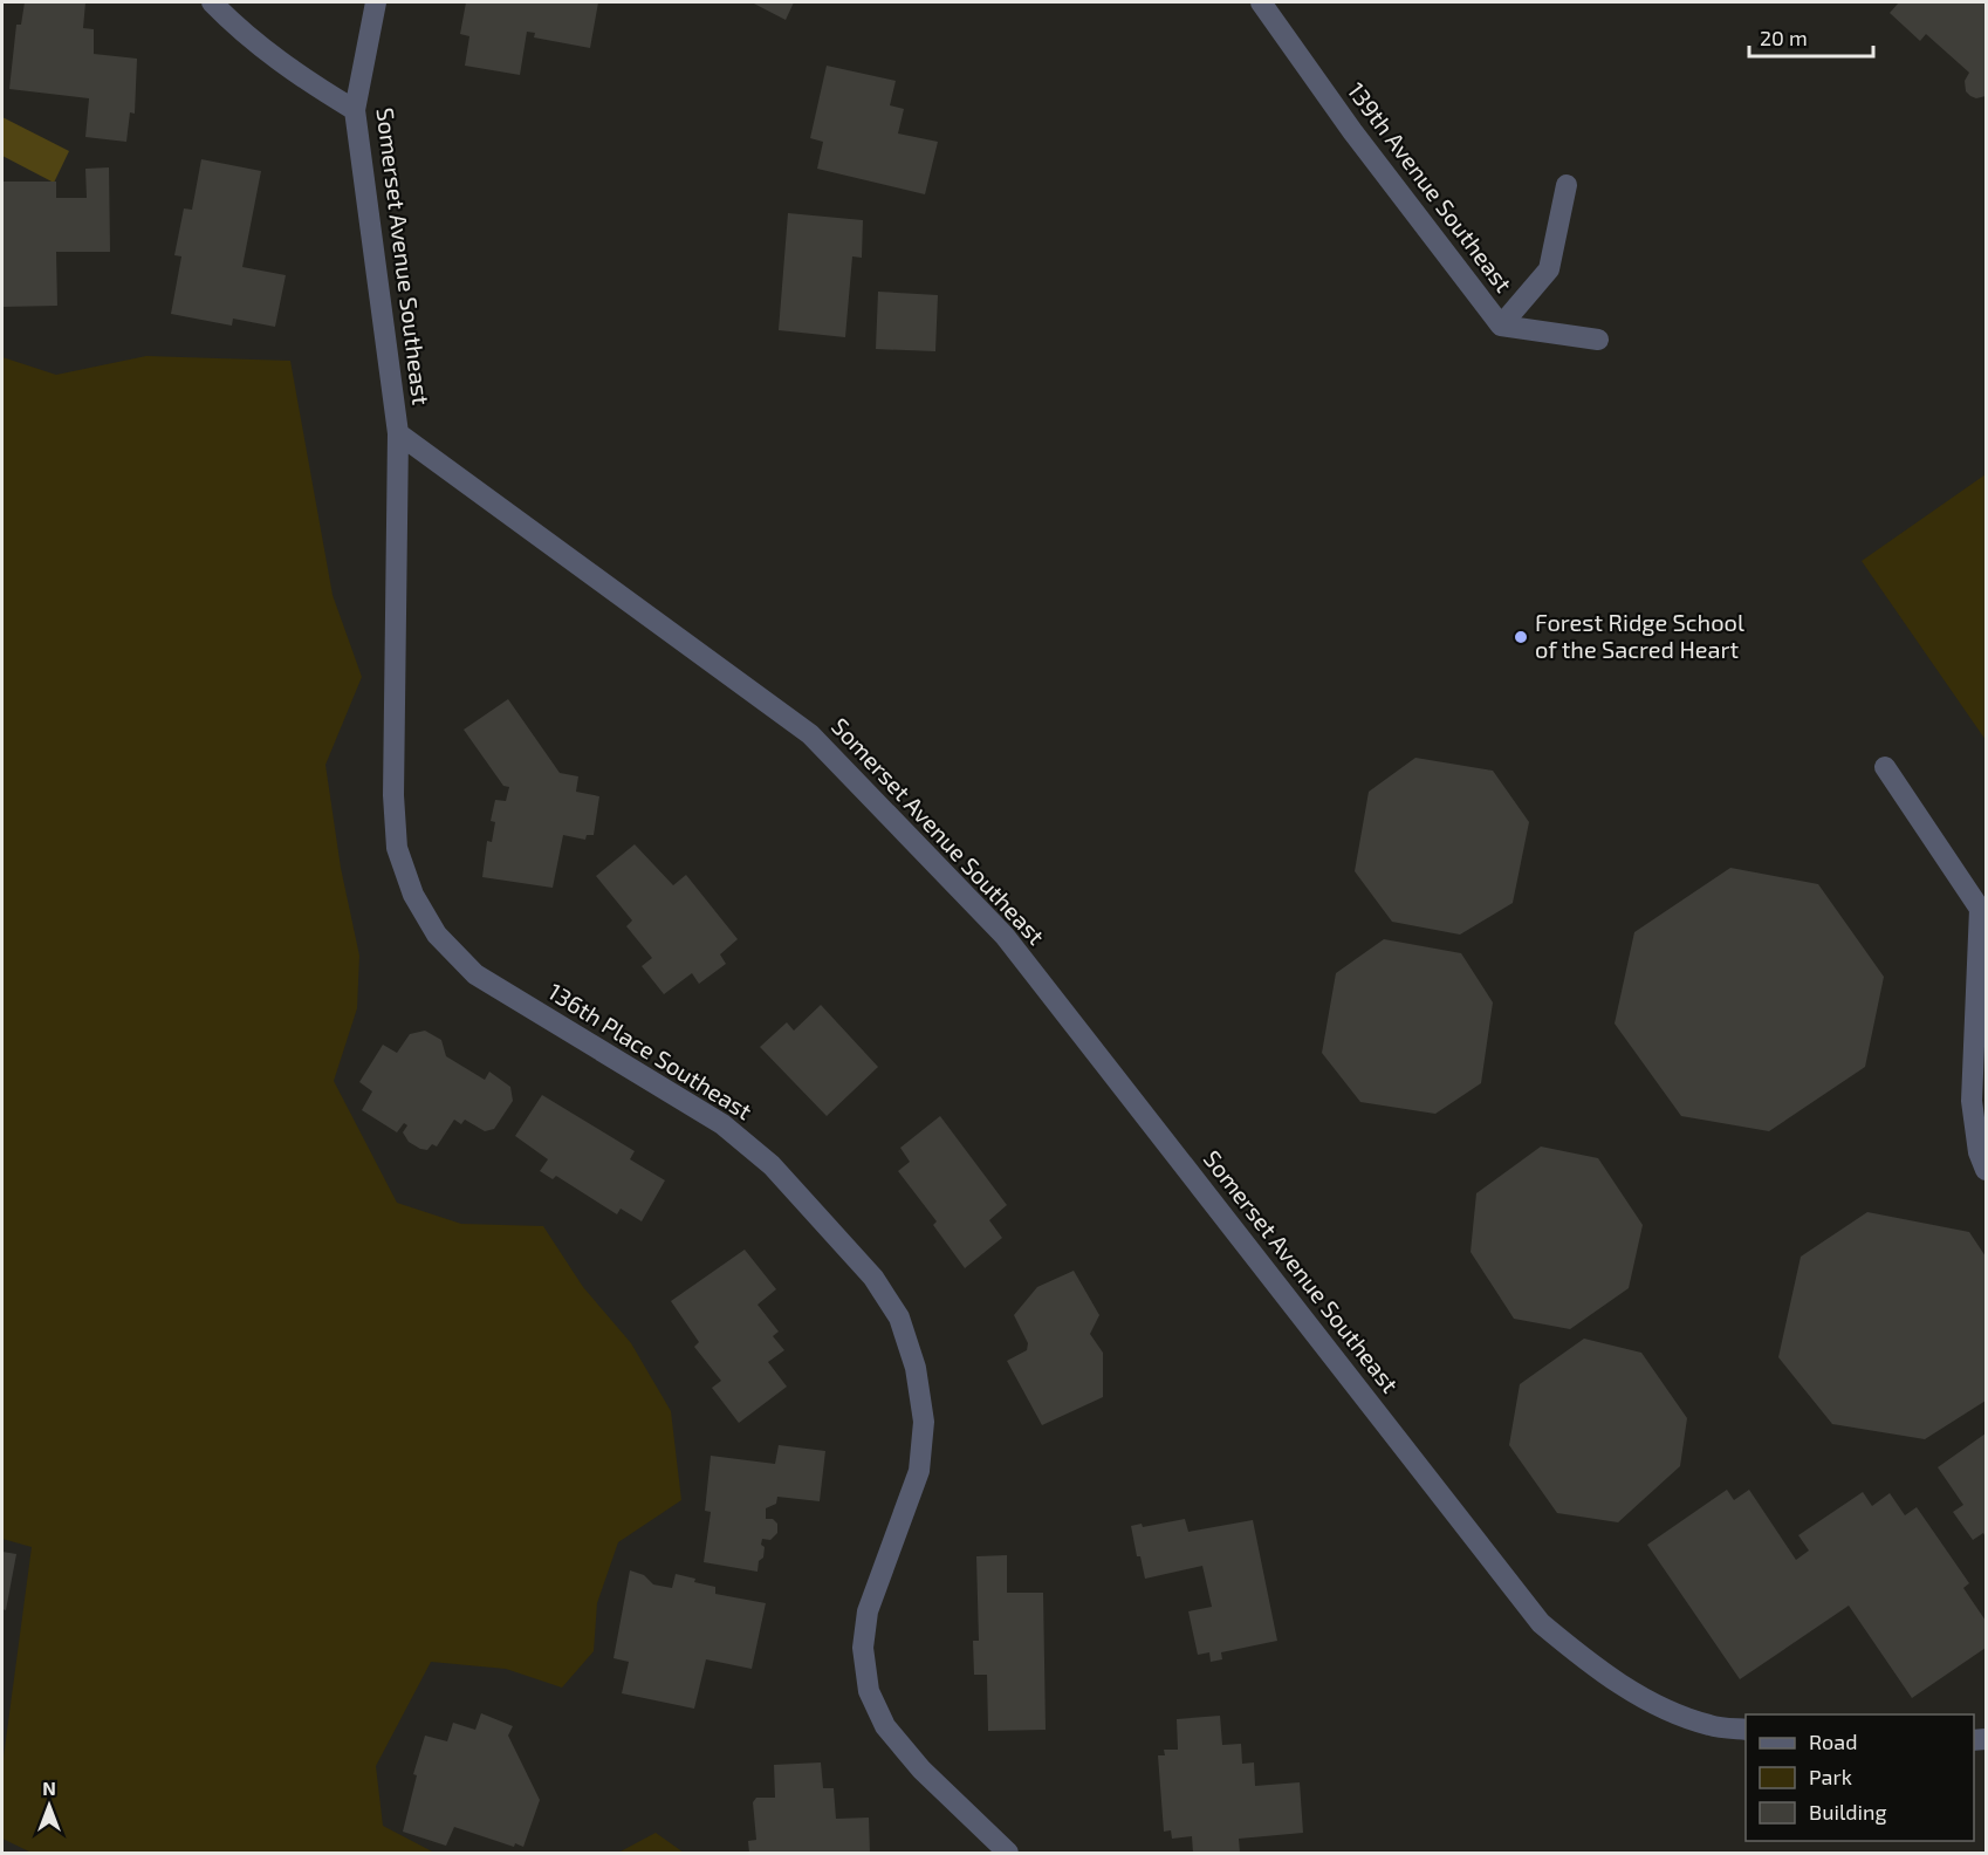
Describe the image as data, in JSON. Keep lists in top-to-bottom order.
{
  "streets": {
    "street": ["139th Avenue Southeast", "Somerset Avenue Southeast", "136th Place Southeast"]
  },
  "crossings": [
    ["Somerset Avenue Southeast", "136th Place Southeast"]
  ],
  "places": ["Forest Ridge School of the Sacred Heart"],
  "legend": ["Road", "Park", "Building"],
  "scale_bar": "20 m",
  "north": "top"
}
